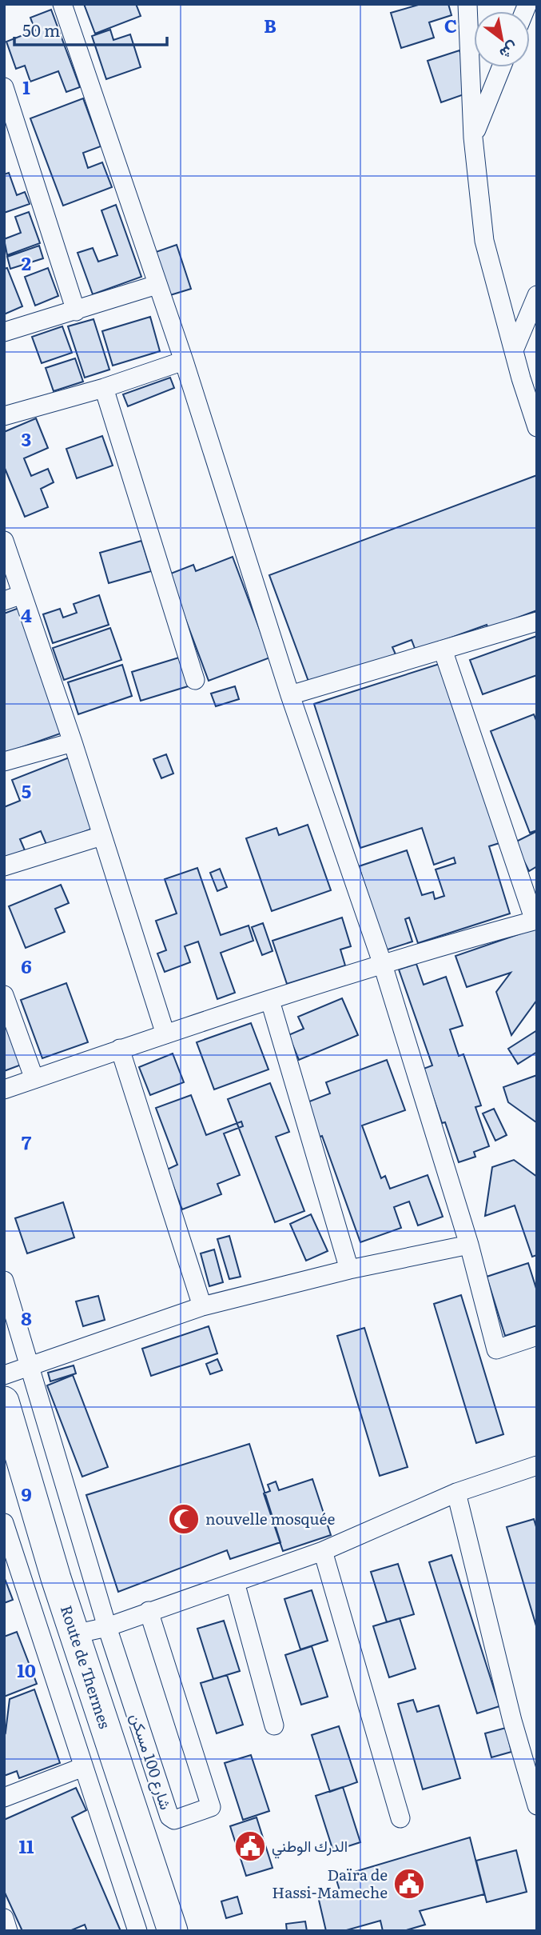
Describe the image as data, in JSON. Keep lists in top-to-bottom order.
{
  "streets": {
    "main road": ["Route de Thermes"],
    "street": ["شارع 100 مسكن"]
  },
  "places": {
    "mosque": ["nouvelle mosquée"],
    "public building": ["الدرك الوطني", "Daïra de Hassi-Mameche"]
  },
  "scale_bar": "50 m",
  "north": "bottom right",
  "grid": {
    "columns": ["B", "C"],
    "rows": [
      "1",
      "2",
      "3",
      "4",
      "5",
      "6",
      "7",
      "8",
      "9",
      "10",
      "11"
    ]
  }
}
